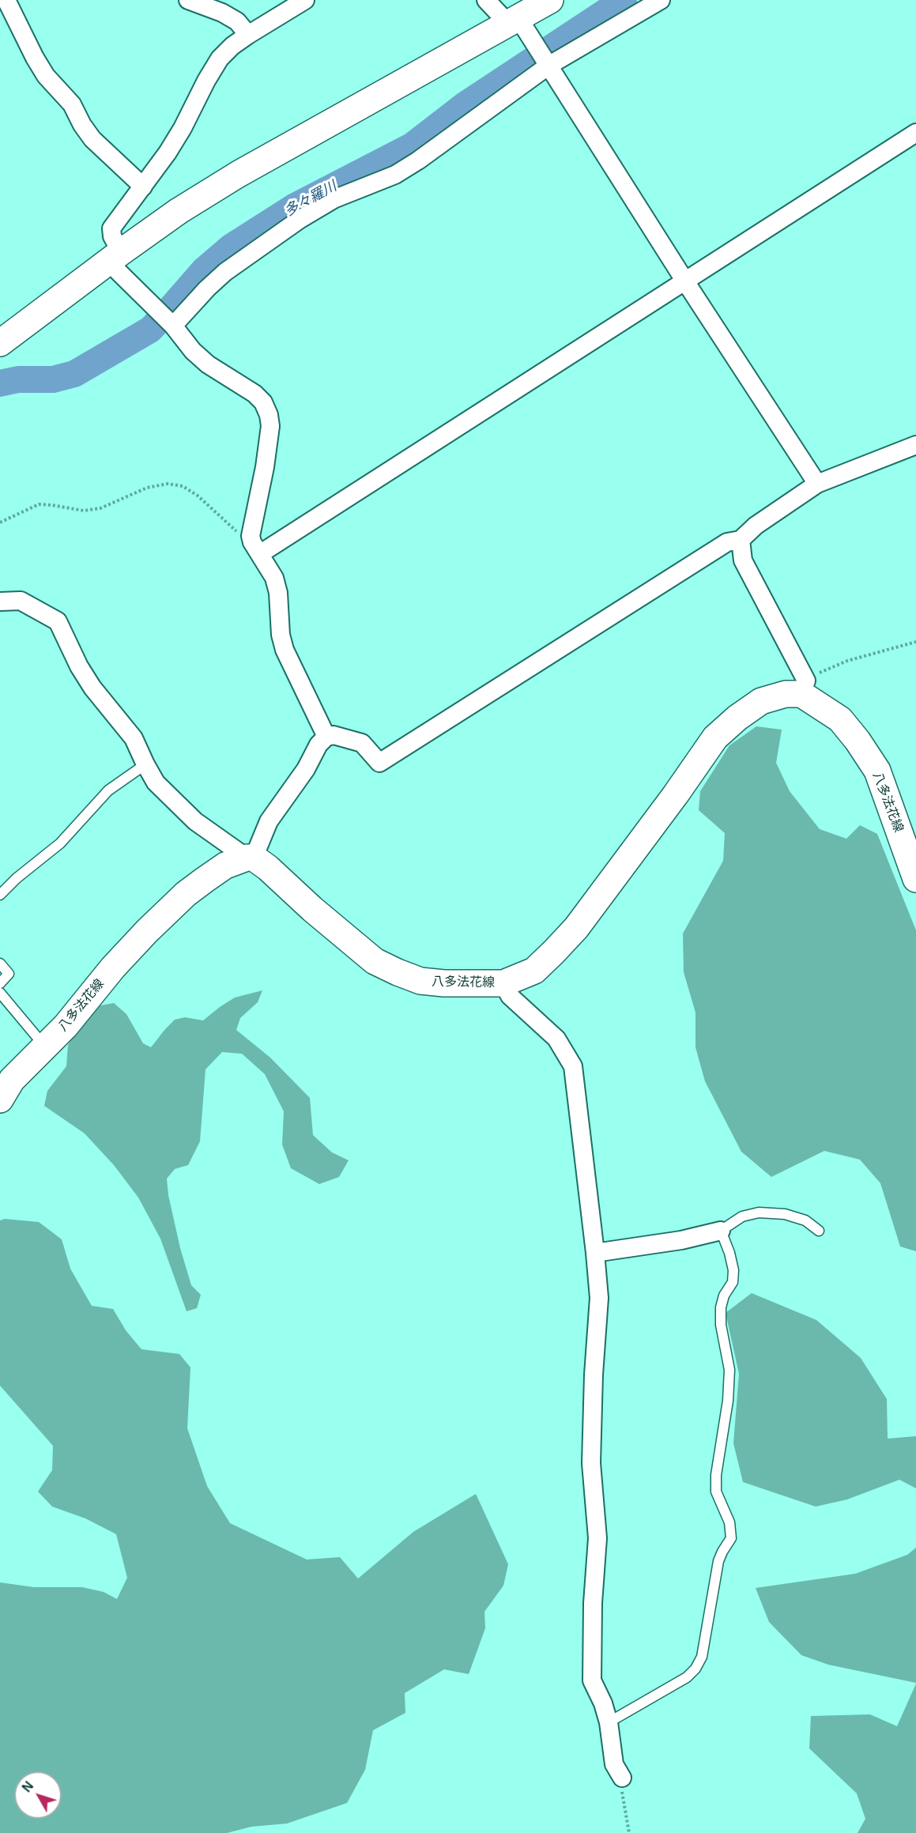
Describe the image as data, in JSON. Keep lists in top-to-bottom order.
{
  "streets": {
    "main road": ["八多法花線"]
  },
  "water": ["多々羅川"],
  "north": "top left"
}
